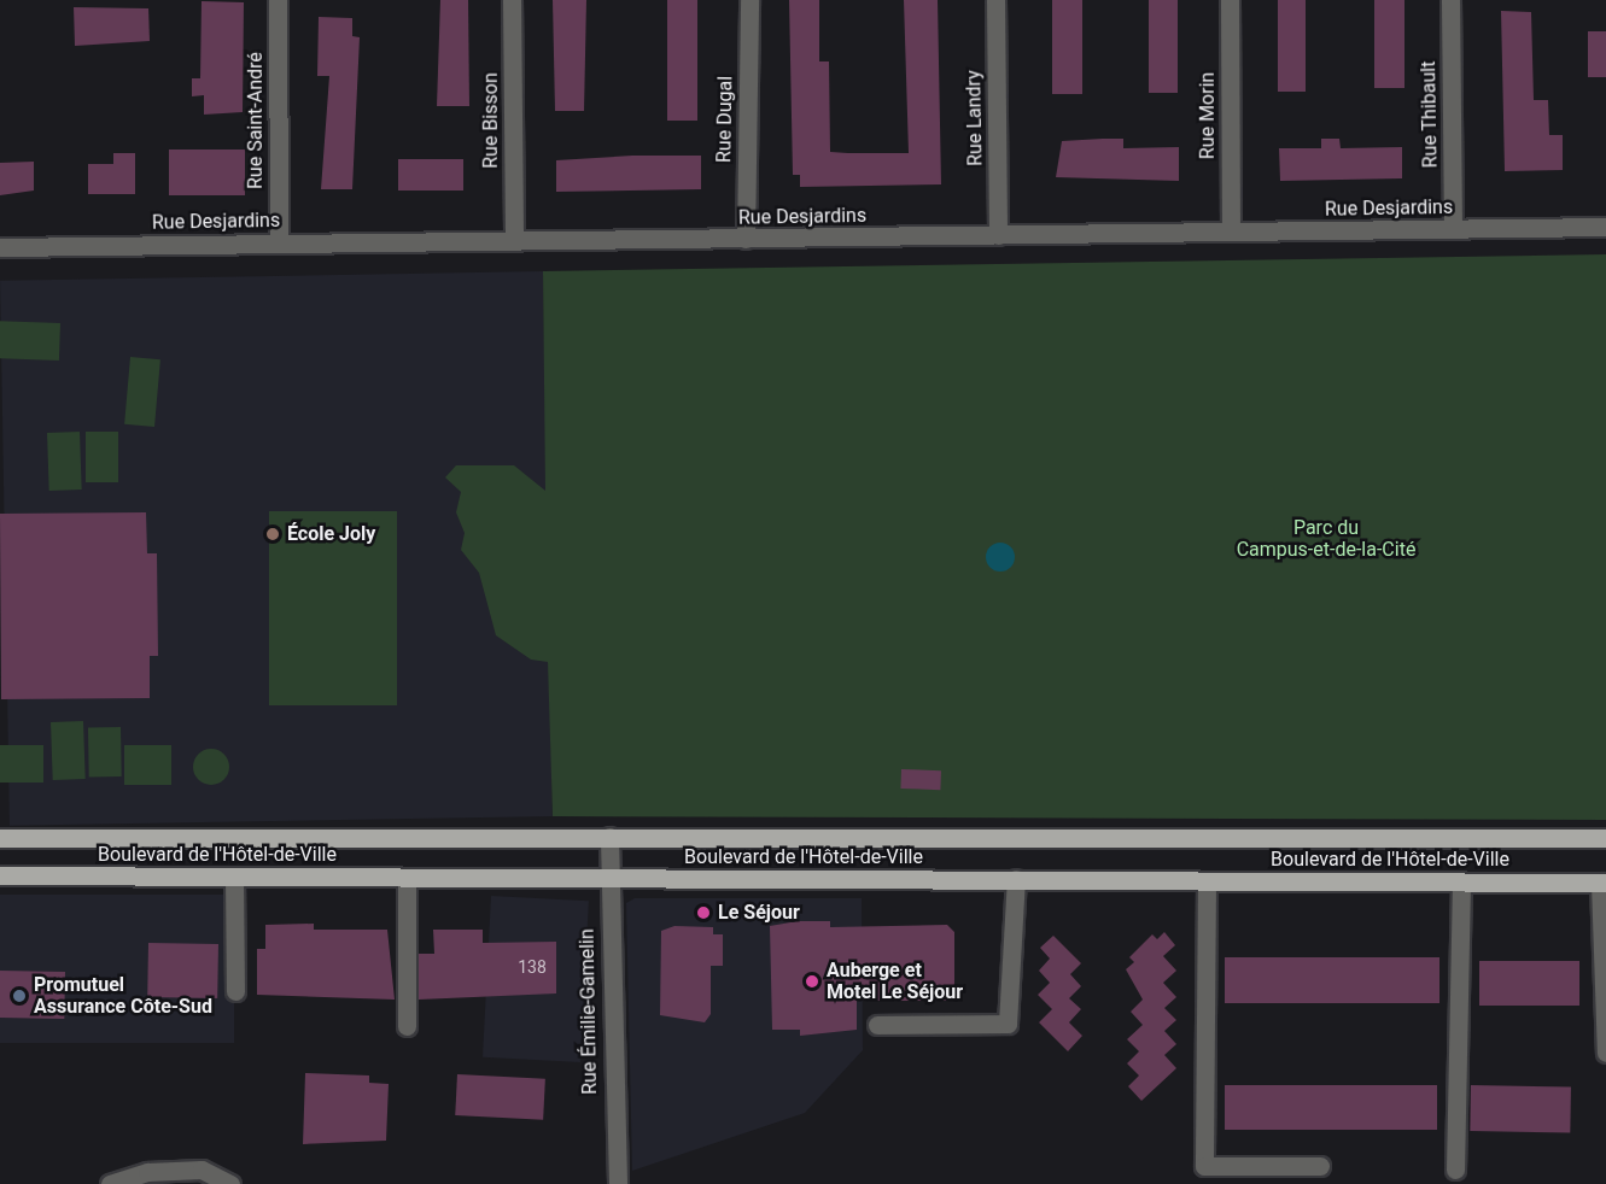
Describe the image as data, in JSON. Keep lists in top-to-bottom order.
{
  "streets": {
    "main road": ["Boulevard de l'Hôtel-de-Ville"],
    "street": [
      "Rue Thibault",
      "Rue Morin",
      "Rue Landry",
      "Rue Dugal",
      "Rue Saint-André",
      "Rue Bisson",
      "Rue Desjardins",
      "Rue Émilie-Gamelin"
    ]
  },
  "crossings": [
    ["Rue Thibault", "Rue Desjardins"],
    ["Rue Morin", "Rue Desjardins"],
    ["Rue Landry", "Rue Desjardins"],
    ["Rue Dugal", "Rue Desjardins"],
    ["Rue Saint-André", "Rue Desjardins"],
    ["Rue Bisson", "Rue Desjardins"],
    ["Boulevard de l'Hôtel-de-Ville", "Rue Émilie-Gamelin"]
  ],
  "parks": ["Parc du Campus-et-de-la-Cité"],
  "places": [
    "École Joly",
    "Le Séjour",
    "Auberge et Motel Le Séjour",
    "Promutuel Assurance Côte-Sud"
  ],
  "house_numbers": ["138"]
}
